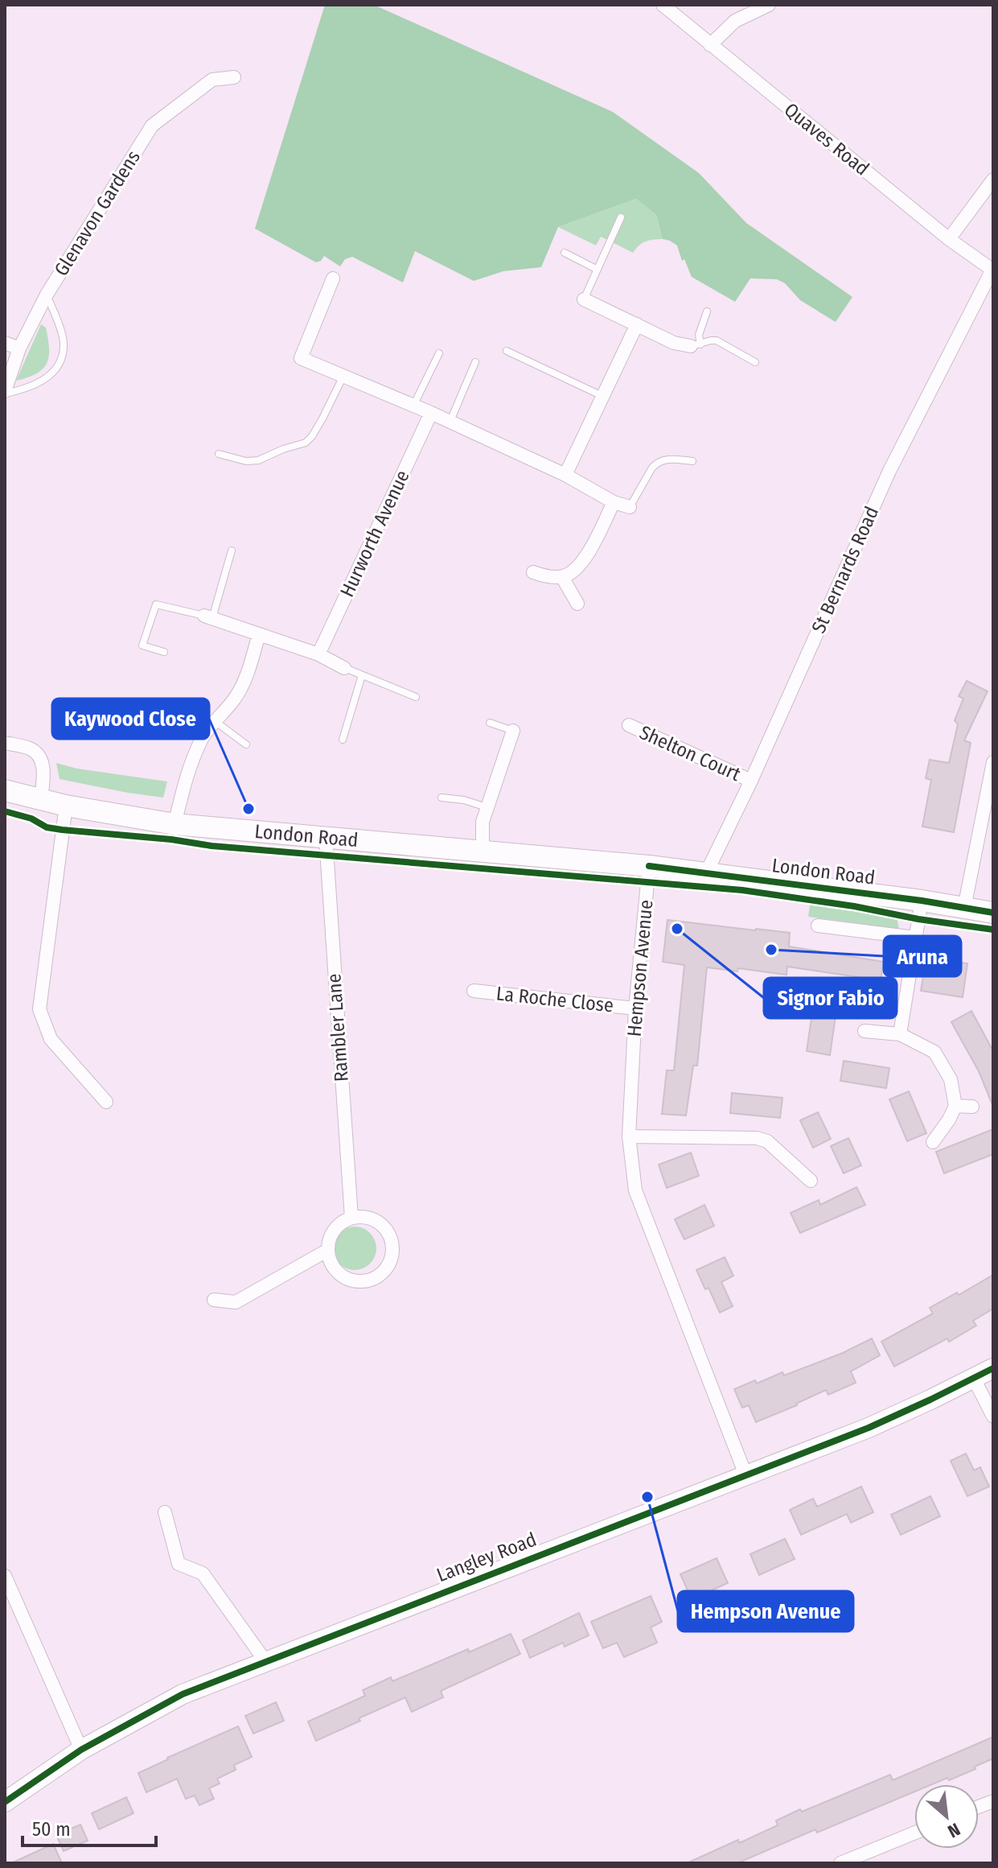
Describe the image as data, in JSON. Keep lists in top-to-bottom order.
{
  "streets": {
    "main road": ["London Road"],
    "street": [
      "Quaves Road",
      "Glenavon Gardens",
      "Hurworth Avenue",
      "St Bernards Road",
      "Shelton Court",
      "Hempson Avenue",
      "La Roche Close",
      "Rambler Lane",
      "Langley Road"
    ]
  },
  "crossings": [
    ["Quaves Road", "St Bernards Road"],
    ["St Bernards Road", "Shelton Court"],
    ["St Bernards Road", "London Road"],
    ["London Road", "Hempson Avenue"],
    ["London Road", "Rambler Lane"],
    ["Hempson Avenue", "La Roche Close"],
    ["Hempson Avenue", "Langley Road"]
  ],
  "places": [
    "Kaywood Close",
    "Signor Fabio",
    "Aruna",
    "Hempson Avenue"
  ],
  "scale_bar": "50 m",
  "north": "bottom right"
}
